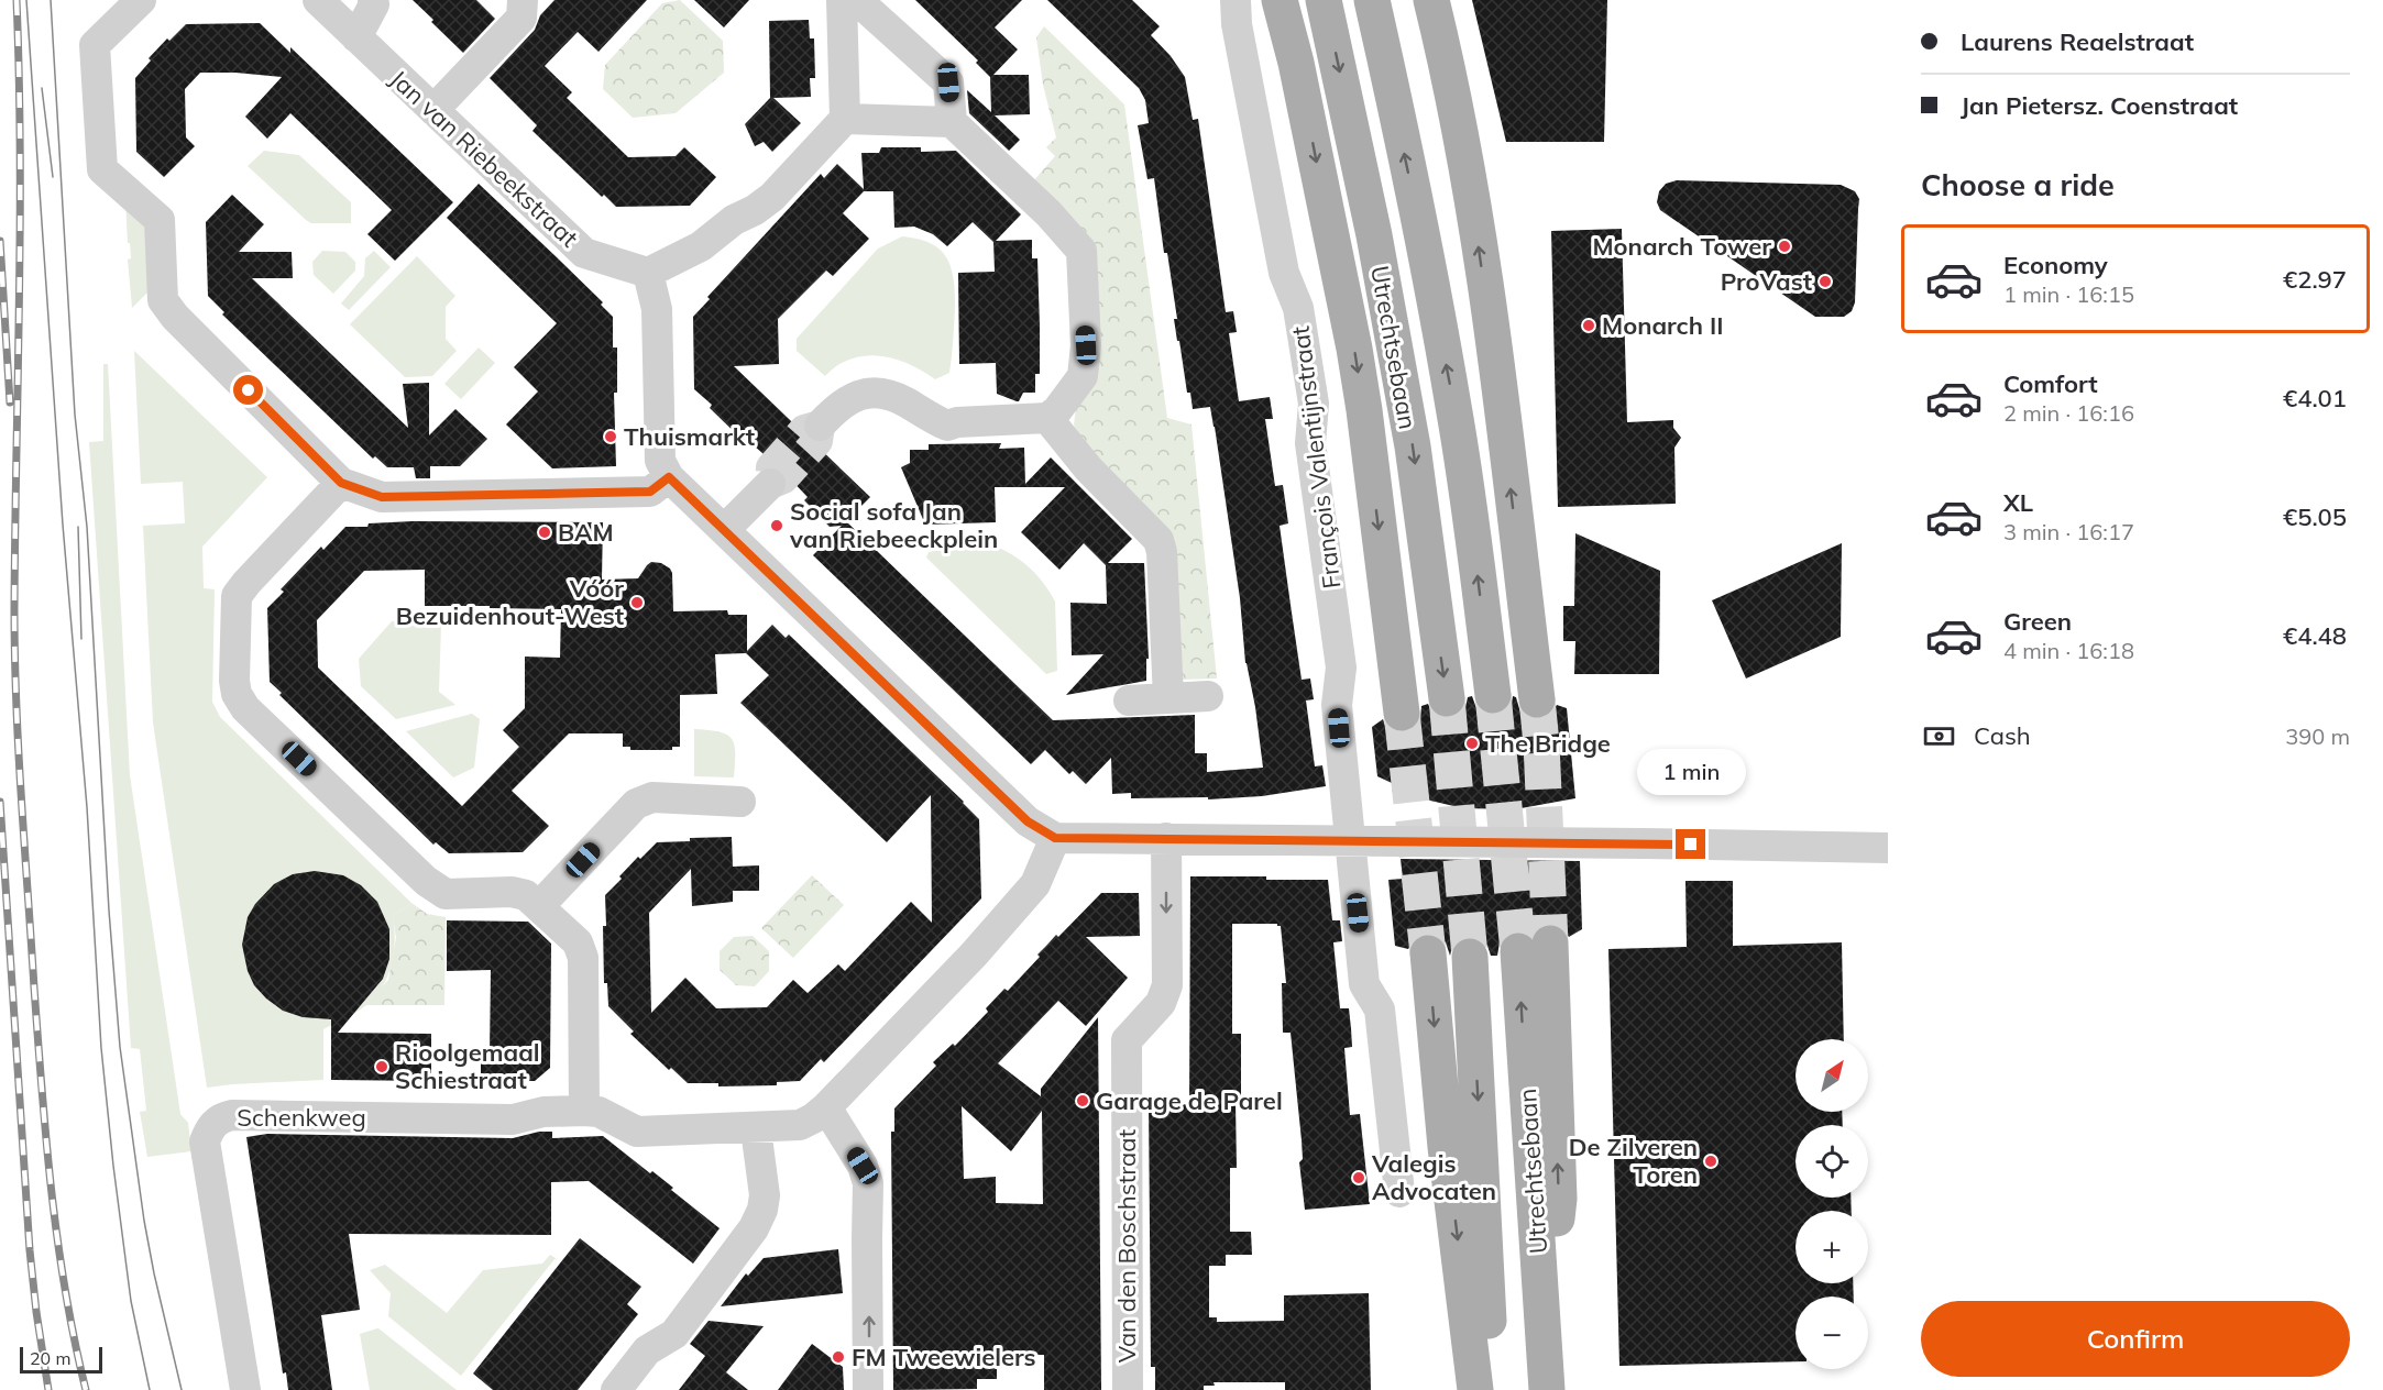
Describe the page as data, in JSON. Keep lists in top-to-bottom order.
{
  "streets": {
    "main road": ["Utrechtsebaan"],
    "street": [
      "Jan van Riebeekstraat",
      "François Valentijnstraat",
      "Schenkweg",
      "Van den Boschstraat"
    ]
  },
  "places": [
    "Monarch Tower",
    "ProVast",
    "Monarch II",
    "Thuismarkt",
    "Social sofa Jan van Riebeeckplein",
    "BAM",
    "Vóór Bezuidenhout-West",
    "The Bridge",
    "Rioolgemaal Schiestraat",
    "Garage de Parel",
    "De Zilveren Toren",
    "Valegis Advocaten",
    "FM Tweewielers"
  ],
  "scale_bar": "20 m",
  "north": "top right",
  "page": {
    "banner": ["Laurens Reaelstraat", "Jan Pietersz. Coenstraat"],
    "heading": "Choose a ride",
    "list": [
      {
        "name": "Economy",
        "note": "1 min · 16:15",
        "value": "€2.97"
      },
      {
        "name": "Comfort",
        "note": "2 min · 16:16",
        "value": "€4.01"
      },
      {
        "name": "XL",
        "note": "3 min · 16:17",
        "value": "€5.05"
      },
      {
        "name": "Green",
        "note": "4 min · 16:18",
        "value": "€4.48"
      }
    ],
    "pay": ["Cash", "390 m"],
    "bubble": "1 min",
    "map_buttons": ["+", "−"],
    "buttons": "Confirm",
    "scale": "20 m"
  }
}
